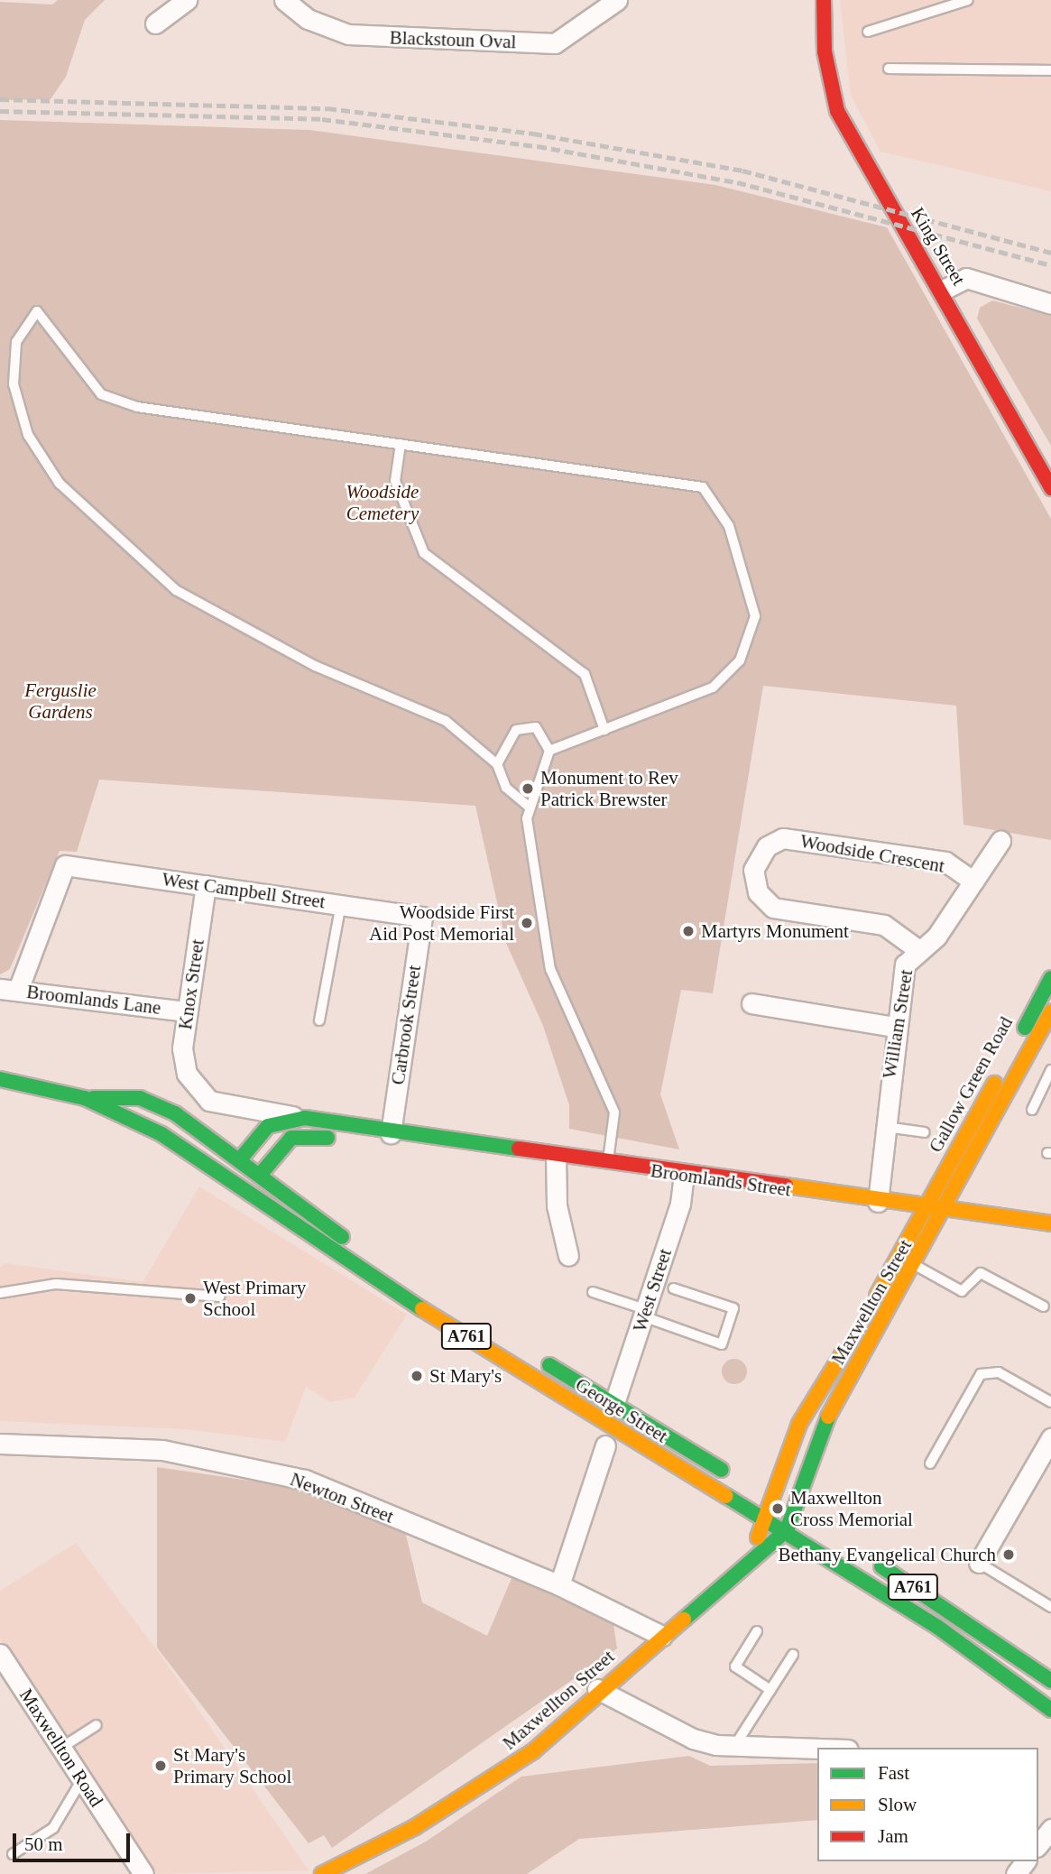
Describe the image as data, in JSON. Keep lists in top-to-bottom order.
{
  "streets": {
    "main road": [
      "King Street",
      "Gallow Green Road",
      "Broomlands Street",
      "Maxwellton Street",
      "A761",
      "George Street"
    ],
    "street": [
      "Blackstoun Oval",
      "Woodside Crescent",
      "West Campbell Street",
      "Knox Street",
      "Broomlands Lane",
      "William Street",
      "Carbrook Street",
      "West Street",
      "Newton Street",
      "Maxwellton Road"
    ]
  },
  "crossings": [
    ["Woodside Crescent", "William Street"],
    ["West Campbell Street", "Knox Street"],
    ["West Campbell Street", "Broomlands Lane"],
    ["West Campbell Street", "Carbrook Street"],
    ["Knox Street", "Broomlands Lane"],
    ["Knox Street", "Broomlands Street"],
    ["William Street", "Broomlands Street"],
    ["Carbrook Street", "Broomlands Street"],
    ["Gallow Green Road", "Broomlands Street"],
    ["Gallow Green Road", "Maxwellton Street"],
    ["Broomlands Street", "West Street"],
    ["Broomlands Street", "Maxwellton Street"],
    ["Broomlands Street", "A761"],
    ["West Street", "George Street"],
    ["Maxwellton Street", "George Street"],
    ["Maxwellton Street", "Newton Street"],
    ["A761", "George Street"]
  ],
  "parks": ["Woodside Cemetery", "Ferguslie Gardens"],
  "places": [
    "Monument to Rev Patrick Brewster",
    "Woodside First Aid Post Memorial",
    "Martyrs Monument",
    "West Primary School",
    "St Mary's",
    "Maxwellton Cross Memorial",
    "Bethany Evangelical Church",
    "St Mary's Primary School"
  ],
  "legend": ["Fast", "Slow", "Jam"],
  "scale_bar": "50 m"
}
